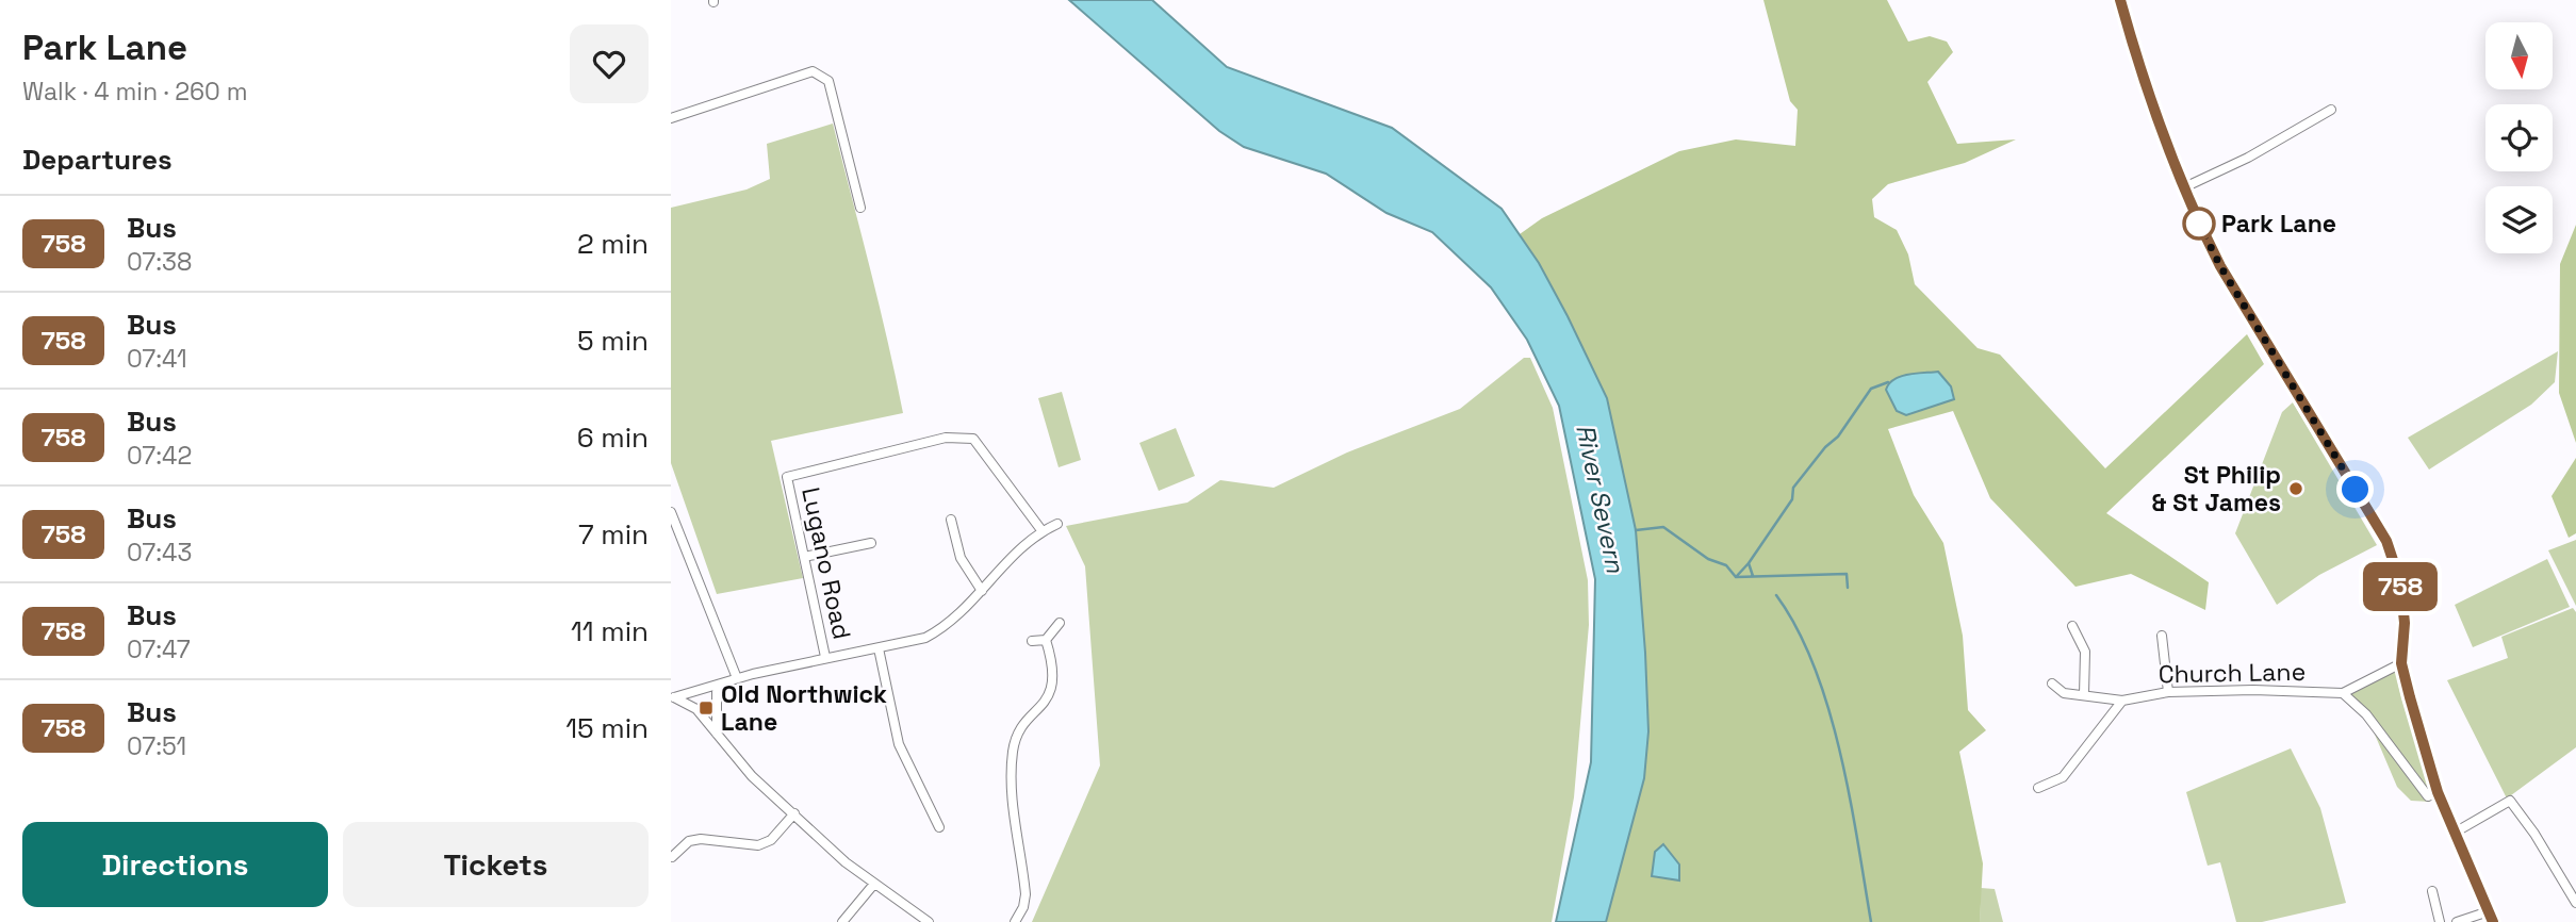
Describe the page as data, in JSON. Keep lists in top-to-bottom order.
{
  "streets": {
    "street": ["Lugano Road", "Church Lane"]
  },
  "water": ["River Severn"],
  "places": {
    "other": ["Park Lane", "St Philip & St James"],
    "transit": ["Old Northwick Lane"]
  },
  "lines": ["bus line 758"],
  "north": "bottom",
  "page": {
    "heading": [
      ["Park Lane", "Walk · 4 min · 260 m"],
      "Departures"
    ],
    "on_map": "758",
    "list": [
      {
        "mark": "758",
        "name": "Bus",
        "note": "07:38",
        "value": "2 min"
      },
      {
        "mark": "758",
        "name": "Bus",
        "note": "07:41",
        "value": "5 min"
      },
      {
        "mark": "758",
        "name": "Bus",
        "note": "07:42",
        "value": "6 min"
      },
      {
        "mark": "758",
        "name": "Bus",
        "note": "07:43",
        "value": "7 min"
      },
      {
        "mark": "758",
        "name": "Bus",
        "note": "07:47",
        "value": "11 min"
      },
      {
        "mark": "758",
        "name": "Bus",
        "note": "07:51",
        "value": "15 min"
      }
    ],
    "buttons": ["Directions", "Tickets"]
  }
}
